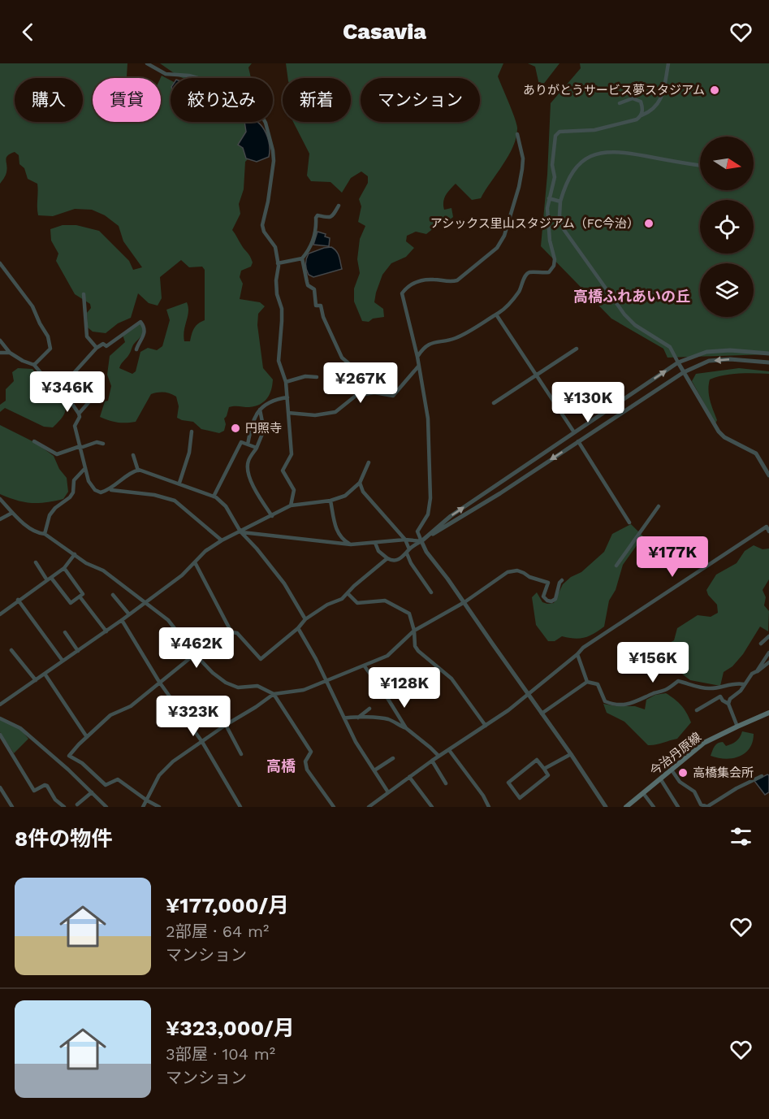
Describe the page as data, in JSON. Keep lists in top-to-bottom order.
{
  "streets": {
    "main road": ["今治丹原線"]
  },
  "districts": ["高橋ふれあいの丘", "高橋"],
  "places": [
    "ありがとうサービス夢スタジアム",
    "アシックス里山スタジアム（FC今治）",
    "円照寺",
    "高橋集会所"
  ],
  "north": "right",
  "page": {
    "header": "Casavia",
    "chip": [
      "購入",
      "賃貸",
      "絞り込み",
      "新着",
      "マンション"
    ],
    "price": [
      "¥267K",
      "¥346K",
      "¥130K",
      "¥177K",
      "¥462K",
      "¥156K",
      "¥128K",
      "¥323K"
    ],
    "heading": "8件の物件",
    "list": [
      {
        "name": "¥177,000/月",
        "note": "2部屋 · 64 m² · マンション"
      },
      {
        "name": "¥323,000/月",
        "note": "3部屋 · 104 m² · マンション"
      }
    ]
  }
}
